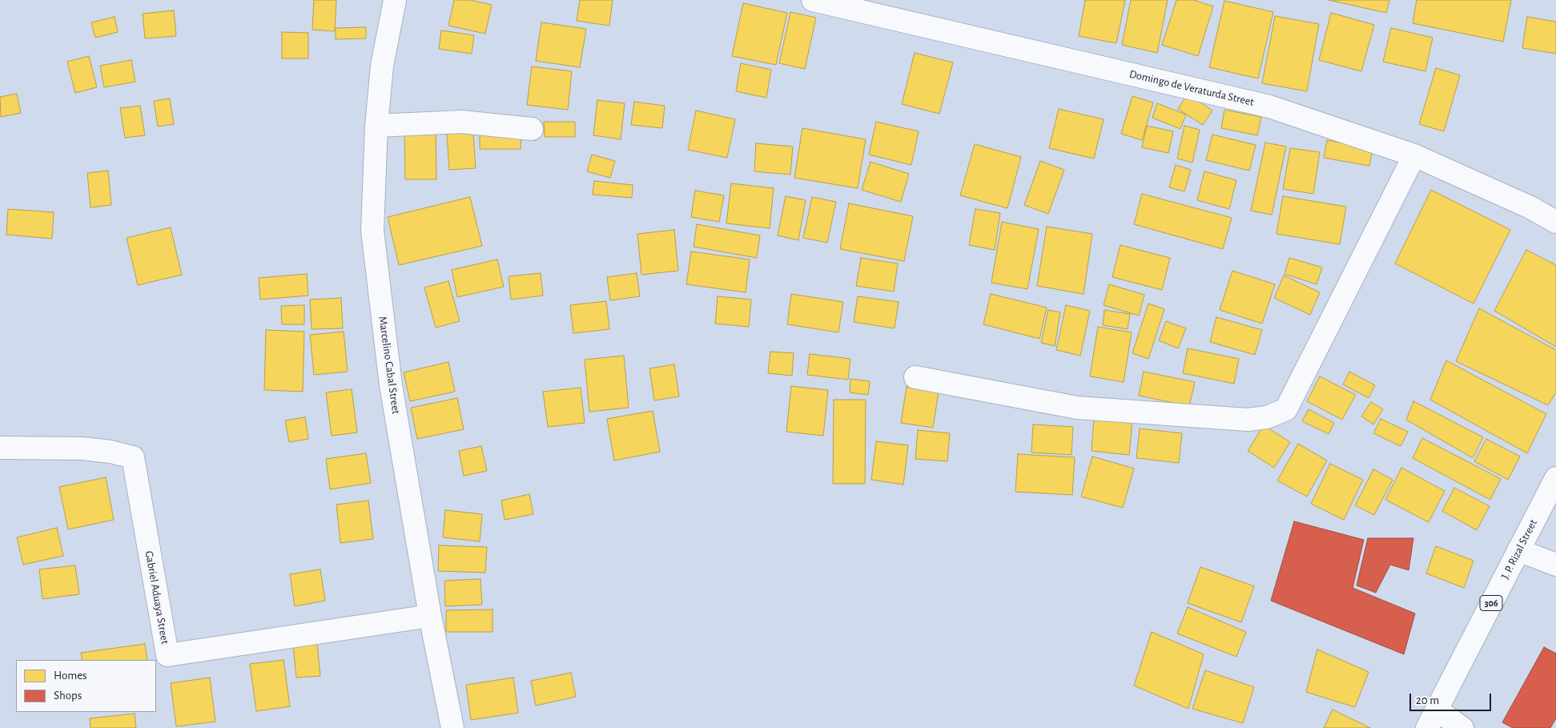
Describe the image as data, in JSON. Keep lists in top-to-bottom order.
{
  "streets": {
    "street": [
      "Domingo de Veraturda Street",
      "Marcelino Cabal Street",
      "J. P. Rizal Street",
      "Gabriel Aduaya Street",
      "306"
    ]
  },
  "crossings": [
    ["Marcelino Cabal Street", "Gabriel Aduaya Street"]
  ],
  "legend": ["Homes", "Shops"],
  "scale_bar": "20 m"
}
